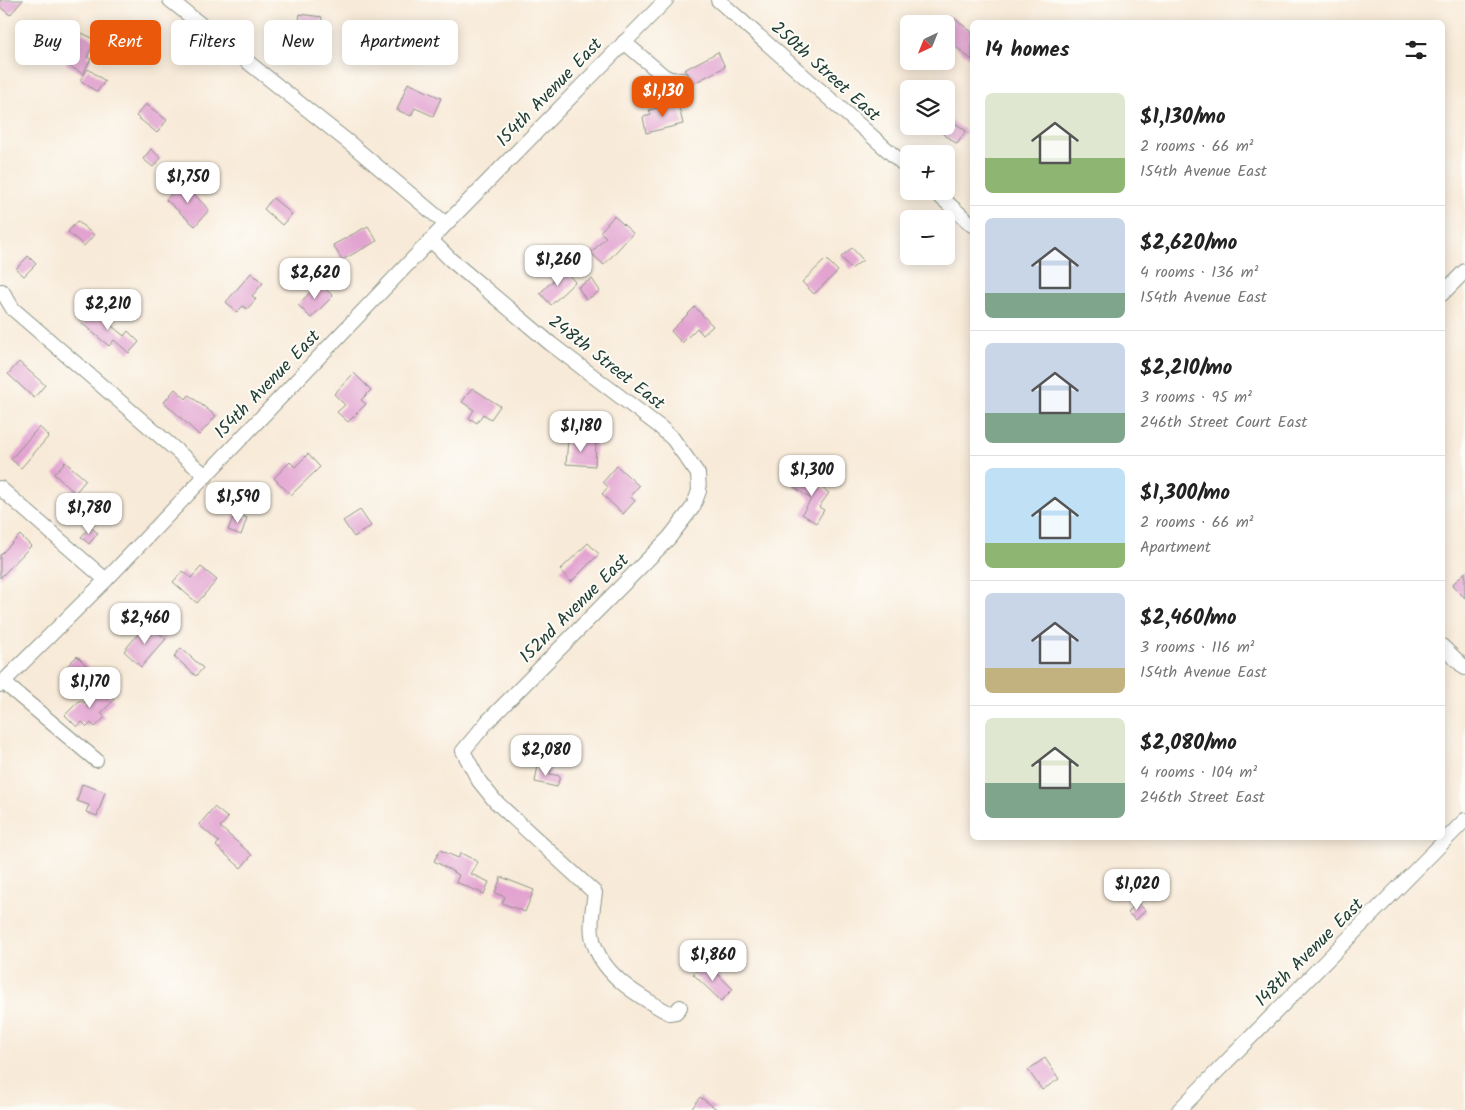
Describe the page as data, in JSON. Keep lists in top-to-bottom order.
{
  "streets": {
    "street": [
      "250th Street East",
      "154th Avenue East",
      "248th Street East",
      "152nd Avenue East",
      "148th Avenue East"
    ]
  },
  "crossings": [
    ["154th Avenue East", "248th Street East"],
    ["248th Street East", "152nd Avenue East"]
  ],
  "north": "bottom left",
  "page": {
    "map_buttons": ["+", "−"],
    "chip": [
      "Buy",
      "Rent",
      "Filters",
      "New",
      "Apartment"
    ],
    "heading": "14 homes",
    "price": [
      "$1,130",
      "$1,750",
      "$1,260",
      "$2,620",
      "$2,210",
      "$1,180",
      "$1,300",
      "$1,590",
      "$1,780",
      "$2,460",
      "$1,170",
      "$2,080",
      "$1,020",
      "$1,860"
    ],
    "list": [
      {
        "name": "$1,130/mo",
        "note": "2 rooms · 66 m² · 154th Avenue East"
      },
      {
        "name": "$2,620/mo",
        "note": "4 rooms · 136 m² · 154th Avenue East"
      },
      {
        "name": "$2,210/mo",
        "note": "3 rooms · 95 m² · 246th Street Court East"
      },
      {
        "name": "$1,300/mo",
        "note": "2 rooms · 66 m² · Apartment"
      },
      {
        "name": "$2,460/mo",
        "note": "3 rooms · 116 m² · 154th Avenue East"
      },
      {
        "name": "$2,080/mo",
        "note": "4 rooms · 104 m² · 246th Street East"
      }
    ]
  }
}
